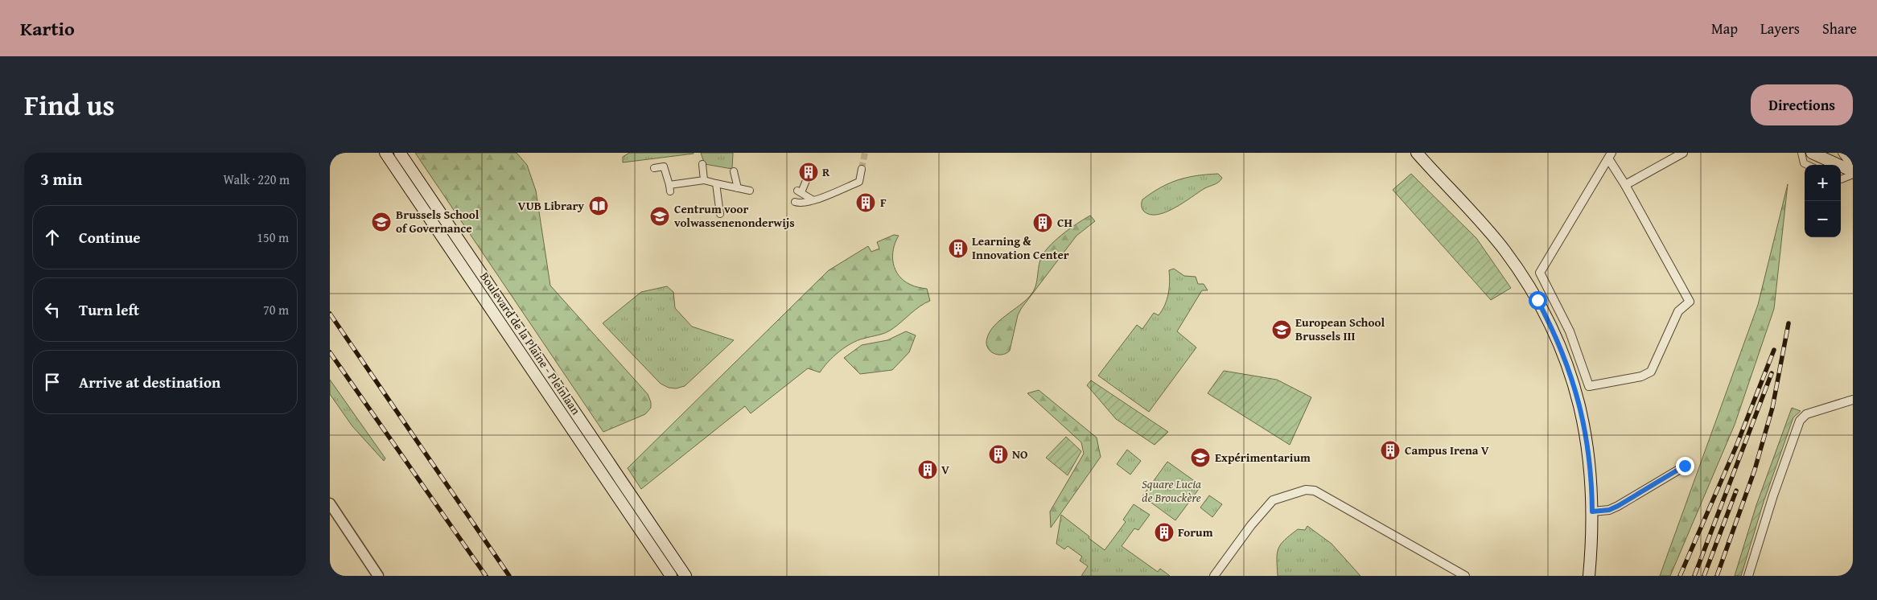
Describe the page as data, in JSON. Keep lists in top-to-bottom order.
{
  "streets": {
    "main road": ["Boulevard de la Plaine - Pleinlaan"]
  },
  "parks": ["Square Lucia de Brouckère"],
  "places": {
    "building": [
      "R",
      "F",
      "CH",
      "Learning & Innovation Center",
      "Campus Irena V",
      "NO",
      "V",
      "Forum"
    ],
    "library": ["VUB Library"],
    "school or university": [
      "Centrum voor volwassenenonderwijs",
      "Brussels School of Governance",
      "European School Brussels III",
      "Expérimentarium"
    ]
  },
  "page": {
    "header": "Kartio",
    "nav": ["Map", "Layers", "Share"],
    "title": "Find us",
    "buttons": "Directions",
    "heading": ["3 min", "Walk · 220 m"],
    "map_buttons": ["+", "−"],
    "list": [
      ["Continue", "150 m"],
      ["Turn left", "70 m"],
      "Arrive at destination"
    ]
  }
}
